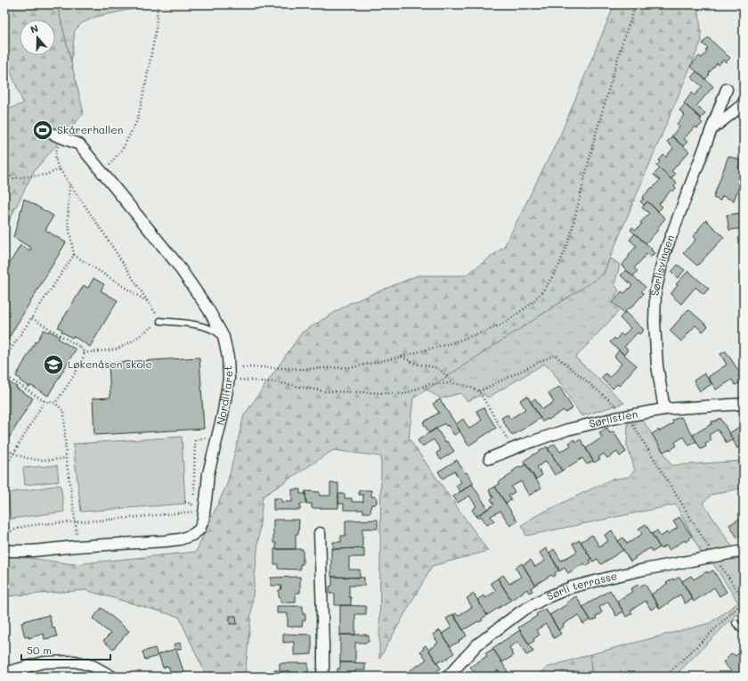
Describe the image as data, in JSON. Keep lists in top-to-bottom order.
{
  "streets": {
    "street": [
      "Sørlisvingen",
      "Nordlifaret",
      "Sørlistien",
      "Sørli terrasse"
    ]
  },
  "crossings": [
    ["Sørlisvingen", "Sørlistien"]
  ],
  "places": {
    "sports": ["Skårerhallen"],
    "school or university": ["Løkenåsen skole"]
  },
  "scale_bar": "50 m",
  "north": "top"
}
